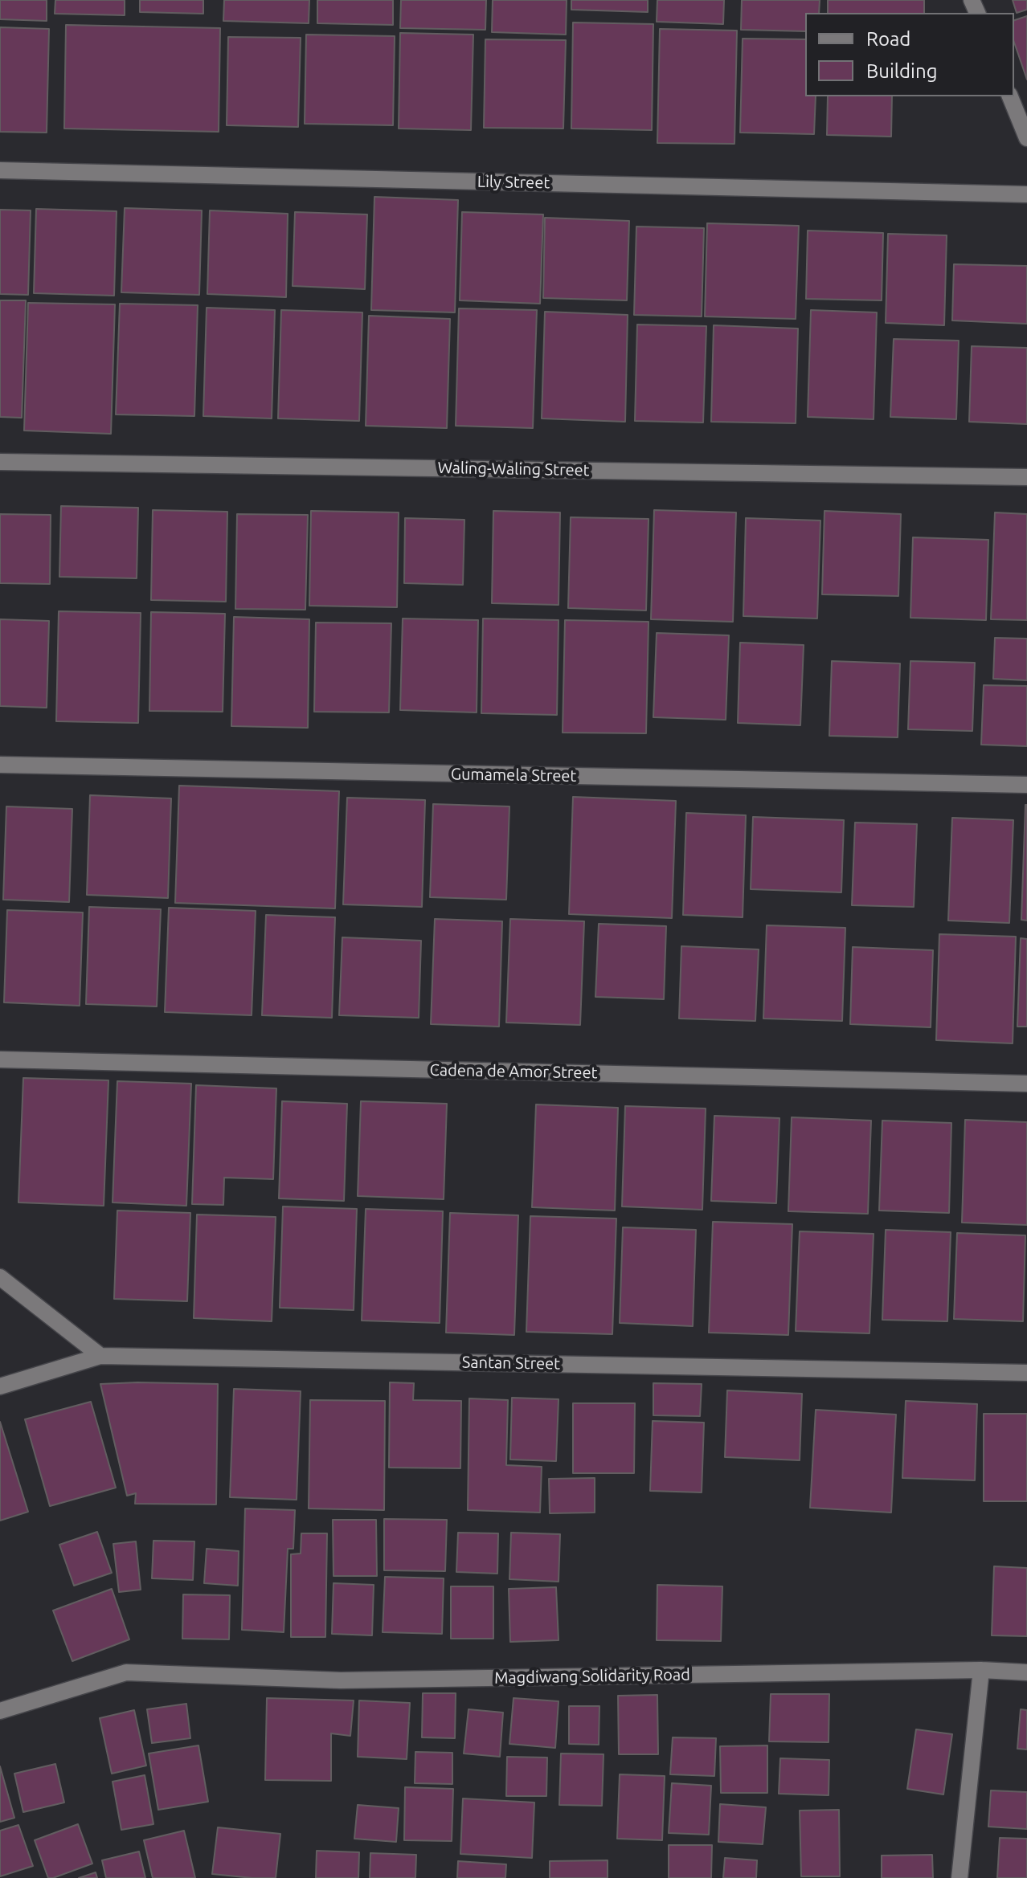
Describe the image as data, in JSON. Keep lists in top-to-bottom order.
{
  "streets": {
    "street": [
      "Lily Street",
      "Waling-Waling Street",
      "Gumamela Street",
      "Cadena de Amor Street",
      "Santan Street",
      "Magdiwang Solidarity Road"
    ]
  },
  "legend": ["Road", "Building"]
}
